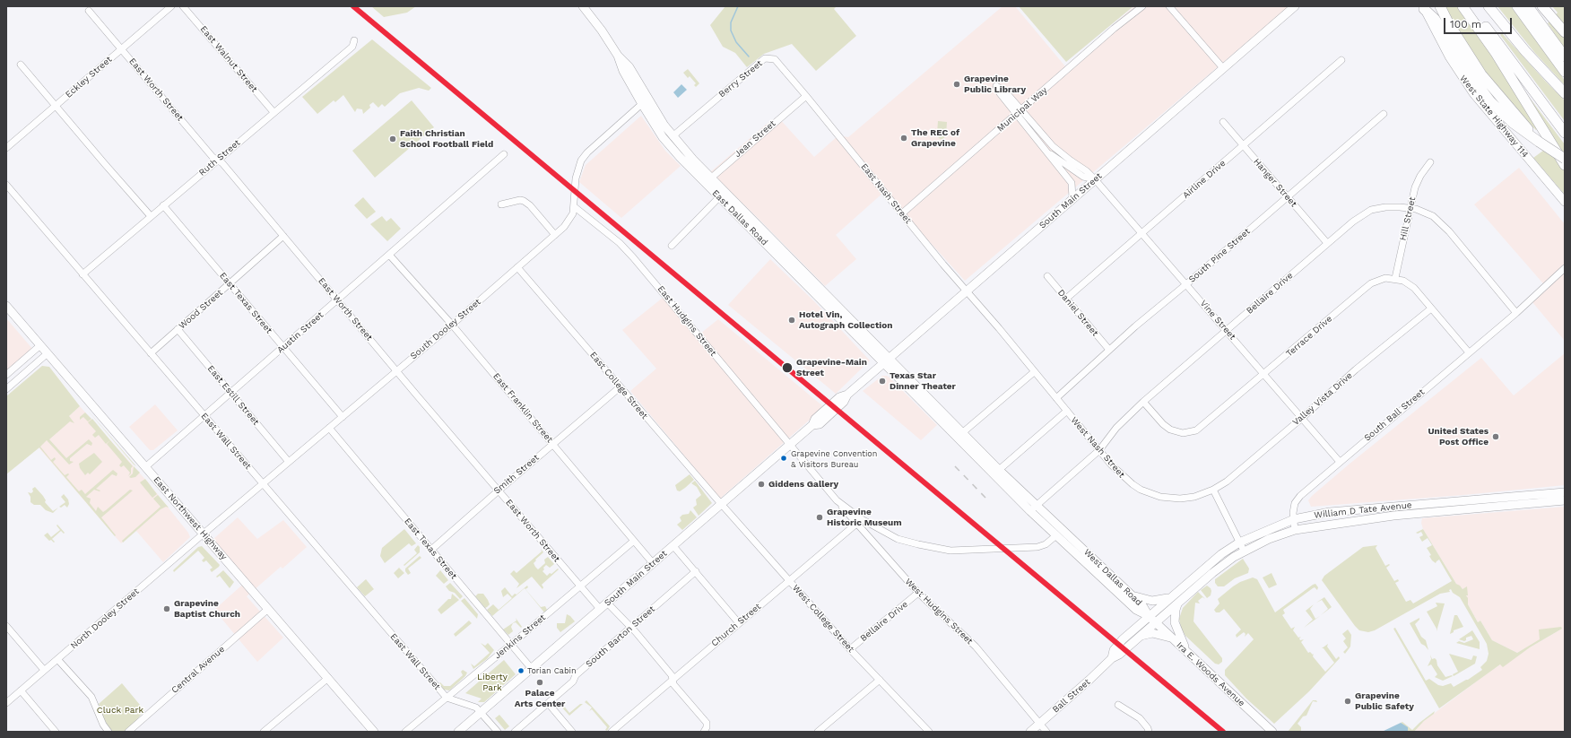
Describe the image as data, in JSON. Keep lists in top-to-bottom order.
{
  "streets": {
    "main road": [
      "West State Highway 114",
      "South Main Street",
      "East Dallas Road",
      "William D Tate Avenue",
      "East Northwest Highway",
      "West Dallas Road",
      "Ira E. Woods Avenue",
      "Ball Street"
    ],
    "street": [
      "East Walnut Street",
      "Eckley Street",
      "Berry Street",
      "East Worth Street",
      "Municipal Way",
      "Jean Street",
      "Ruth Street",
      "Airline Drive",
      "Hanger Street",
      "East Nash Street",
      "Hill Street",
      "South Pine Street",
      "Bellaire Drive",
      "East Texas Street",
      "Wood Street",
      "Daniel Street",
      "Vine Street",
      "East Hudgins Street",
      "South Dooley Street",
      "Austin Street",
      "Terrace Drive",
      "East College Street",
      "East Estill Street",
      "Valley Vista Drive",
      "East Franklin Street",
      "South Ball Street",
      "East Wall Street",
      "West Nash Street",
      "Smith Street",
      "West Hudgins Street",
      "North Dooley Street",
      "West College Street",
      "Church Street",
      "Jenkins Street",
      "South Barton Street",
      "Central Avenue"
    ]
  },
  "crossings": [
    ["East Walnut Street", "Ruth Street"],
    ["Eckley Street", "East Worth Street"],
    ["Berry Street", "Jean Street"],
    ["Berry Street", "East Nash Street"],
    ["Berry Street", "East Dallas Road"],
    ["East Worth Street", "Ruth Street"],
    ["East Worth Street", "South Main Street"],
    ["East Worth Street", "Wood Street"],
    ["East Worth Street", "South Dooley Street"],
    ["East Worth Street", "Austin Street"],
    ["East Worth Street", "Smith Street"],
    ["East Worth Street", "Jenkins Street"],
    ["Municipal Way", "East Nash Street"],
    ["Municipal Way", "Vine Street"],
    ["Jean Street", "East Nash Street"],
    ["Jean Street", "East Dallas Road"],
    ["Ruth Street", "East Texas Street"],
    ["Ruth Street", "East Wall Street"],
    ["Airline Drive", "Hanger Street"],
    ["Airline Drive", "Daniel Street"],
    ["Airline Drive", "Vine Street"],
    ["Hanger Street", "South Pine Street"],
    ["Hanger Street", "Bellaire Drive"],
    ["East Nash Street", "South Main Street"],
    ["East Nash Street", "West Nash Street"],
    ["South Main Street", "East Dallas Road"],
    ["South Main Street", "East Texas Street"],
    ["South Main Street", "Vine Street"],
    ["South Main Street", "East Hudgins Street"],
    ["South Main Street", "East College Street"],
    ["South Main Street", "East Franklin Street"],
    ["South Main Street", "West Nash Street"],
    ["South Main Street", "West Dallas Road"],
    ["South Main Street", "West Hudgins Street"],
    ["South Main Street", "West College Street"],
    ["East Dallas Road", "South Dooley Street"],
    ["East Dallas Road", "West Dallas Road"],
    ["Hill Street", "Bellaire Drive"],
    ["Hill Street", "Terrace Drive"],
    ["South Pine Street", "Daniel Street"],
    ["South Pine Street", "Vine Street"],
    ["South Pine Street", "West Nash Street"],
    ["Bellaire Drive", "Vine Street"],
    ["Bellaire Drive", "Terrace Drive"],
    ["Bellaire Drive", "South Ball Street"],
    ["Bellaire Drive", "West Nash Street"],
    ["Bellaire Drive", "West Dallas Road"],
    ["Bellaire Drive", "West Hudgins Street"],
    ["Bellaire Drive", "West College Street"],
    ["East Texas Street", "Wood Street"],
    ["East Texas Street", "South Dooley Street"],
    ["East Texas Street", "Austin Street"],
    ["East Texas Street", "Smith Street"],
    ["East Texas Street", "Jenkins Street"],
    ["Wood Street", "East Estill Street"],
    ["Wood Street", "East Wall Street"],
    ["Vine Street", "Terrace Drive"],
    ["Vine Street", "Valley Vista Drive"],
    ["Vine Street", "South Ball Street"],
    ["East Hudgins Street", "South Dooley Street"],
    ["East Hudgins Street", "West Hudgins Street"],
    ["South Dooley Street", "East College Street"],
    ["South Dooley Street", "East Estill Street"],
    ["South Dooley Street", "East Franklin Street"],
    ["South Dooley Street", "East Wall Street"],
    ["South Dooley Street", "East Northwest Highway"],
    ["South Dooley Street", "North Dooley Street"],
    ["Austin Street", "East Estill Street"],
    ["Austin Street", "East Franklin Street"],
    ["Austin Street", "East Wall Street"],
    ["Austin Street", "East Northwest Highway"],
    ["East College Street", "Smith Street"],
    ["East College Street", "West College Street"],
    ["Valley Vista Drive", "West Nash Street"],
    ["East Franklin Street", "Smith Street"],
    ["East Franklin Street", "Jenkins Street"],
    ["South Ball Street", "William D Tate Avenue"],
    ["East Wall Street", "Jenkins Street"],
    ["William D Tate Avenue", "West Dallas Road"],
    ["William D Tate Avenue", "Ira E. Woods Avenue"],
    ["William D Tate Avenue", "Ball Street"],
    ["East Northwest Highway", "North Dooley Street"],
    ["East Northwest Highway", "Central Avenue"],
    ["West Dallas Road", "West Hudgins Street"],
    ["West Dallas Road", "Ira E. Woods Avenue"],
    ["West Dallas Road", "Ball Street"],
    ["West Hudgins Street", "Church Street"],
    ["West Hudgins Street", "Ball Street"],
    ["West College Street", "Church Street"],
    ["Ira E. Woods Avenue", "Ball Street"]
  ],
  "parks": ["Liberty Park", "Cluck Park"],
  "places": [
    "Grapevine Public Library",
    "The REC of Grapevine",
    "Faith Christian School Football Field",
    "Hotel Vin, Autograph Collection",
    "Grapevine-Main Street",
    "Texas Star Dinner Theater",
    "United States Post Office",
    "Grapevine Convention & Visitors Bureau",
    "Giddens Gallery",
    "Grapevine Historic Museum",
    "Grapevine Baptist Church",
    "Torian Cabin",
    "Palace Arts Center",
    "Grapevine Public Safety"
  ],
  "scale_bar": "100 m"
}
